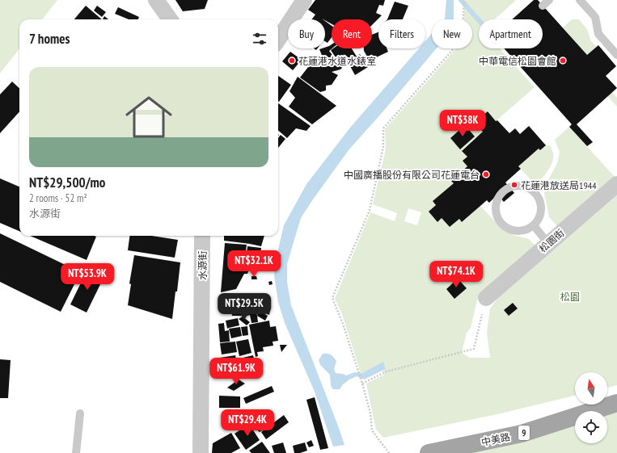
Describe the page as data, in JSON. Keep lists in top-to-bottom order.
{
  "streets": {
    "main road": ["9", "中美路"],
    "street": ["松園街", "水源街"]
  },
  "parks": ["松園"],
  "places": [
    "花蓮港水道水錶室",
    "中華電信松園會館",
    "中國廣播股份有限公司花蓮電台",
    "花蓮港放送局1944"
  ],
  "north": "top",
  "page": {
    "chip": [
      "Buy",
      "Rent",
      "Filters",
      "New",
      "Apartment"
    ],
    "heading": "7 homes",
    "list": [
      {
        "name": "NT$29,500/mo",
        "note": "2 rooms · 52 m² · 水源街"
      }
    ],
    "price": [
      "NT$38K",
      "NT$32.1K",
      "NT$74.1K",
      "NT$53.9K",
      "NT$29.5K",
      "NT$61.9K",
      "NT$29.4K"
    ]
  }
}
